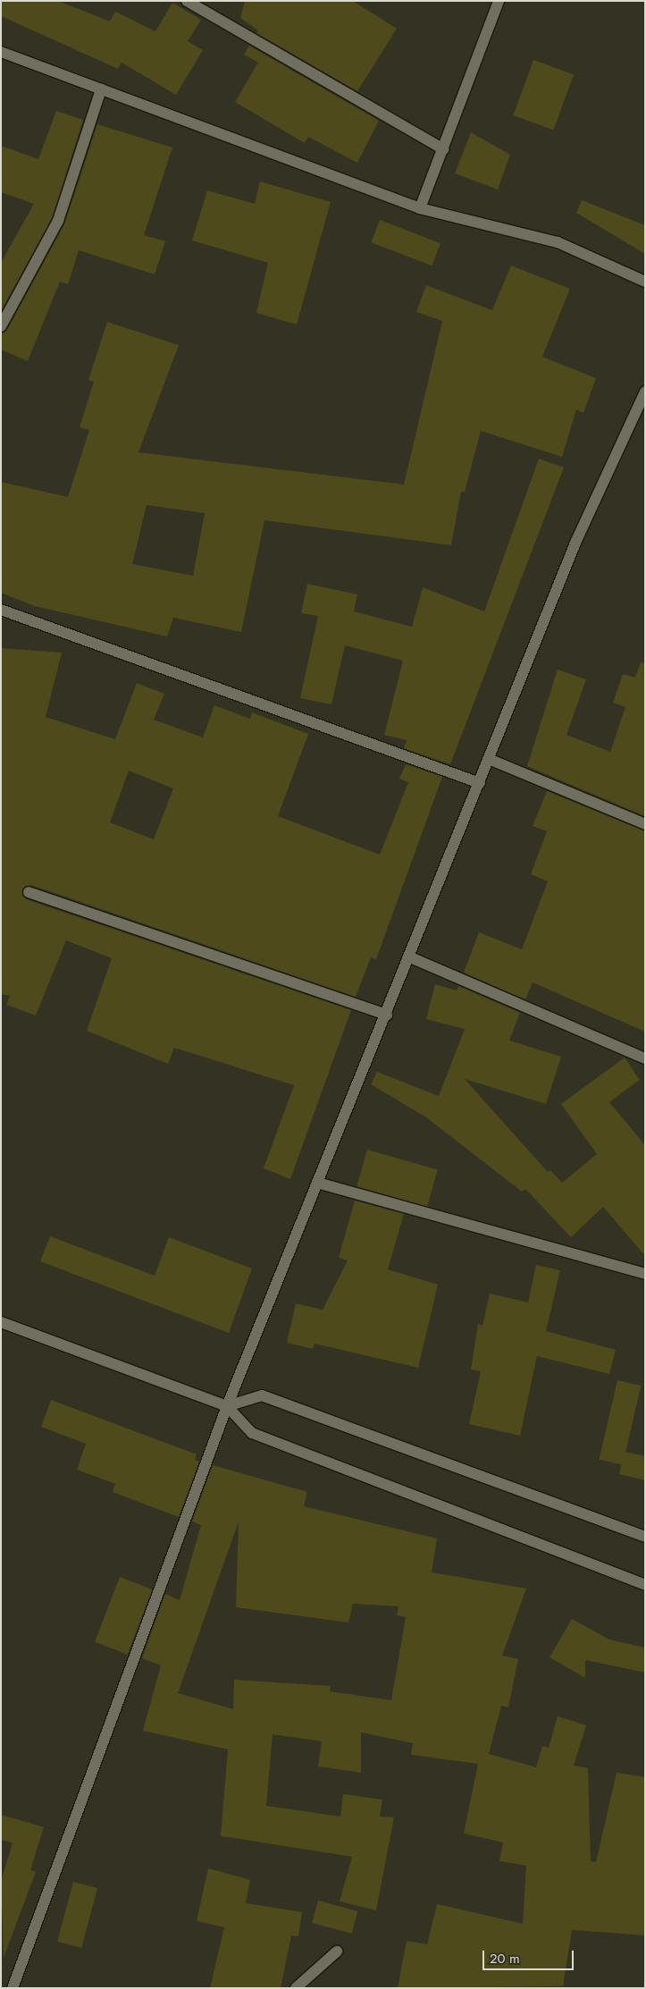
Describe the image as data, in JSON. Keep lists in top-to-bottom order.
{
  "scale_bar": "20 m"
}
